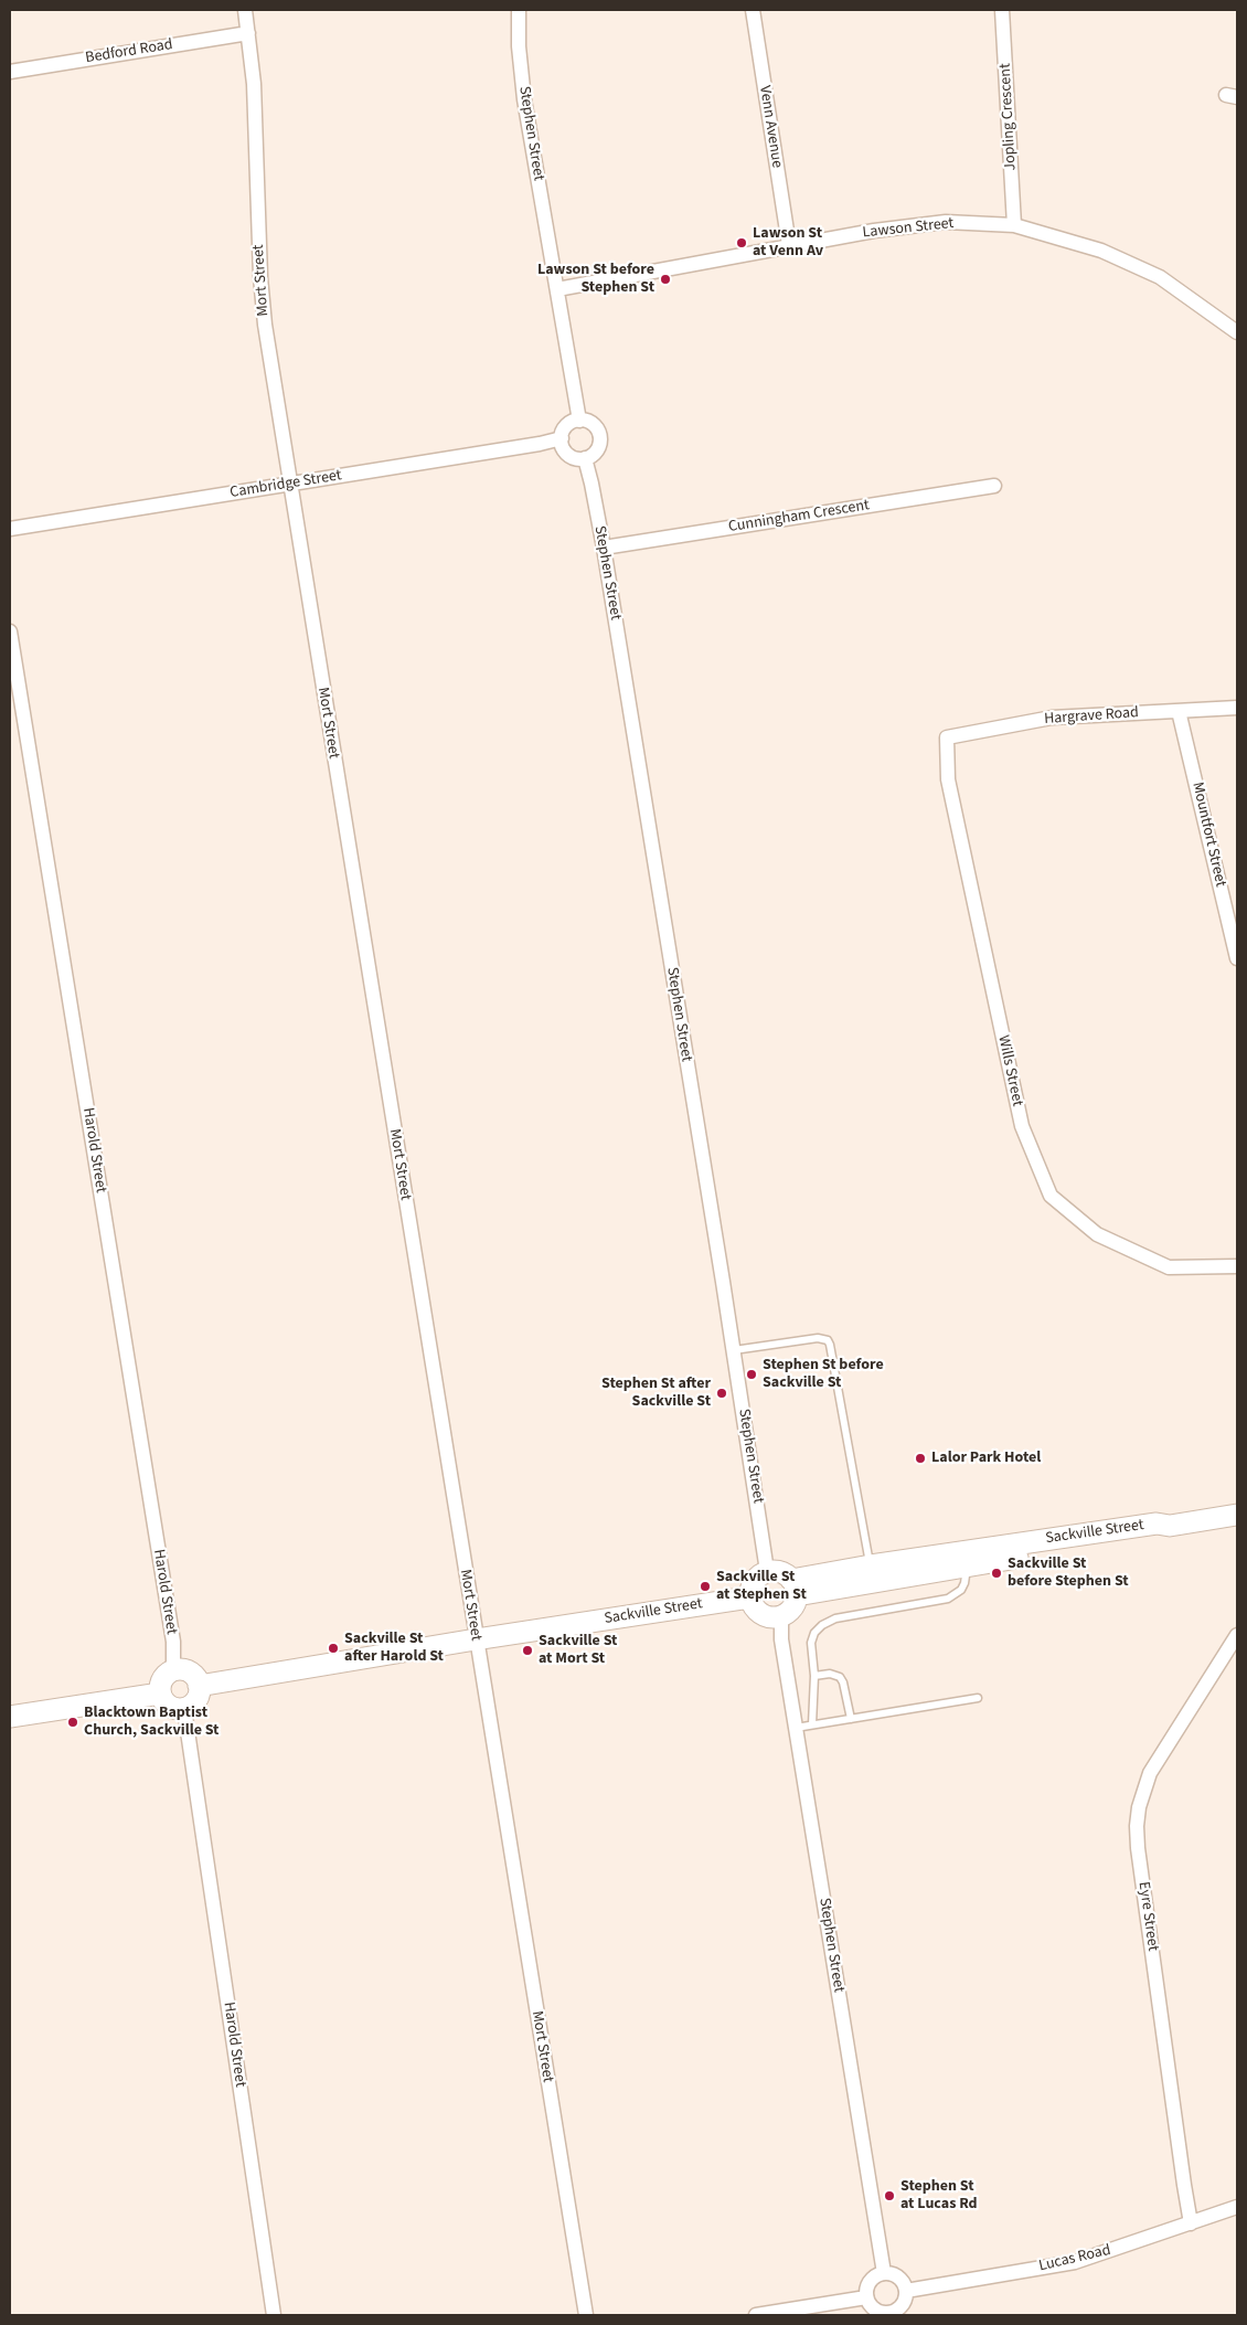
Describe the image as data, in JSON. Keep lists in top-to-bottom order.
{
  "streets": {
    "street": [
      "Bedford Road",
      "Jopling Crescent",
      "Venn Avenue",
      "Stephen Street",
      "Lawson Street",
      "Mort Street",
      "Cambridge Street",
      "Cunningham Crescent",
      "Hargrave Road",
      "Mountfort Street",
      "Wills Street",
      "Harold Street",
      "Sackville Street",
      "Eyre Street",
      "Lucas Road"
    ]
  },
  "crossings": [
    ["Bedford Road", "Mort Street"],
    ["Jopling Crescent", "Lawson Street"],
    ["Venn Avenue", "Lawson Street"],
    ["Stephen Street", "Lawson Street"],
    ["Stephen Street", "Cambridge Street"],
    ["Stephen Street", "Cunningham Crescent"],
    ["Stephen Street", "Sackville Street"],
    ["Stephen Street", "Lucas Road"],
    ["Mort Street", "Cambridge Street"],
    ["Mort Street", "Sackville Street"],
    ["Hargrave Road", "Mountfort Street"],
    ["Hargrave Road", "Wills Street"],
    ["Harold Street", "Sackville Street"],
    ["Eyre Street", "Lucas Road"]
  ],
  "places": [
    "Lawson St at Venn Av",
    "Lawson St before Stephen St",
    "Stephen St before Sackville St",
    "Stephen St after Sackville St",
    "Lalor Park Hotel",
    "Sackville St before Stephen St",
    "Sackville St at Stephen St",
    "Sackville St after Harold St",
    "Sackville St at Mort St",
    "Blacktown Baptist Church, Sackville St",
    "Stephen St at Lucas Rd"
  ]
}
